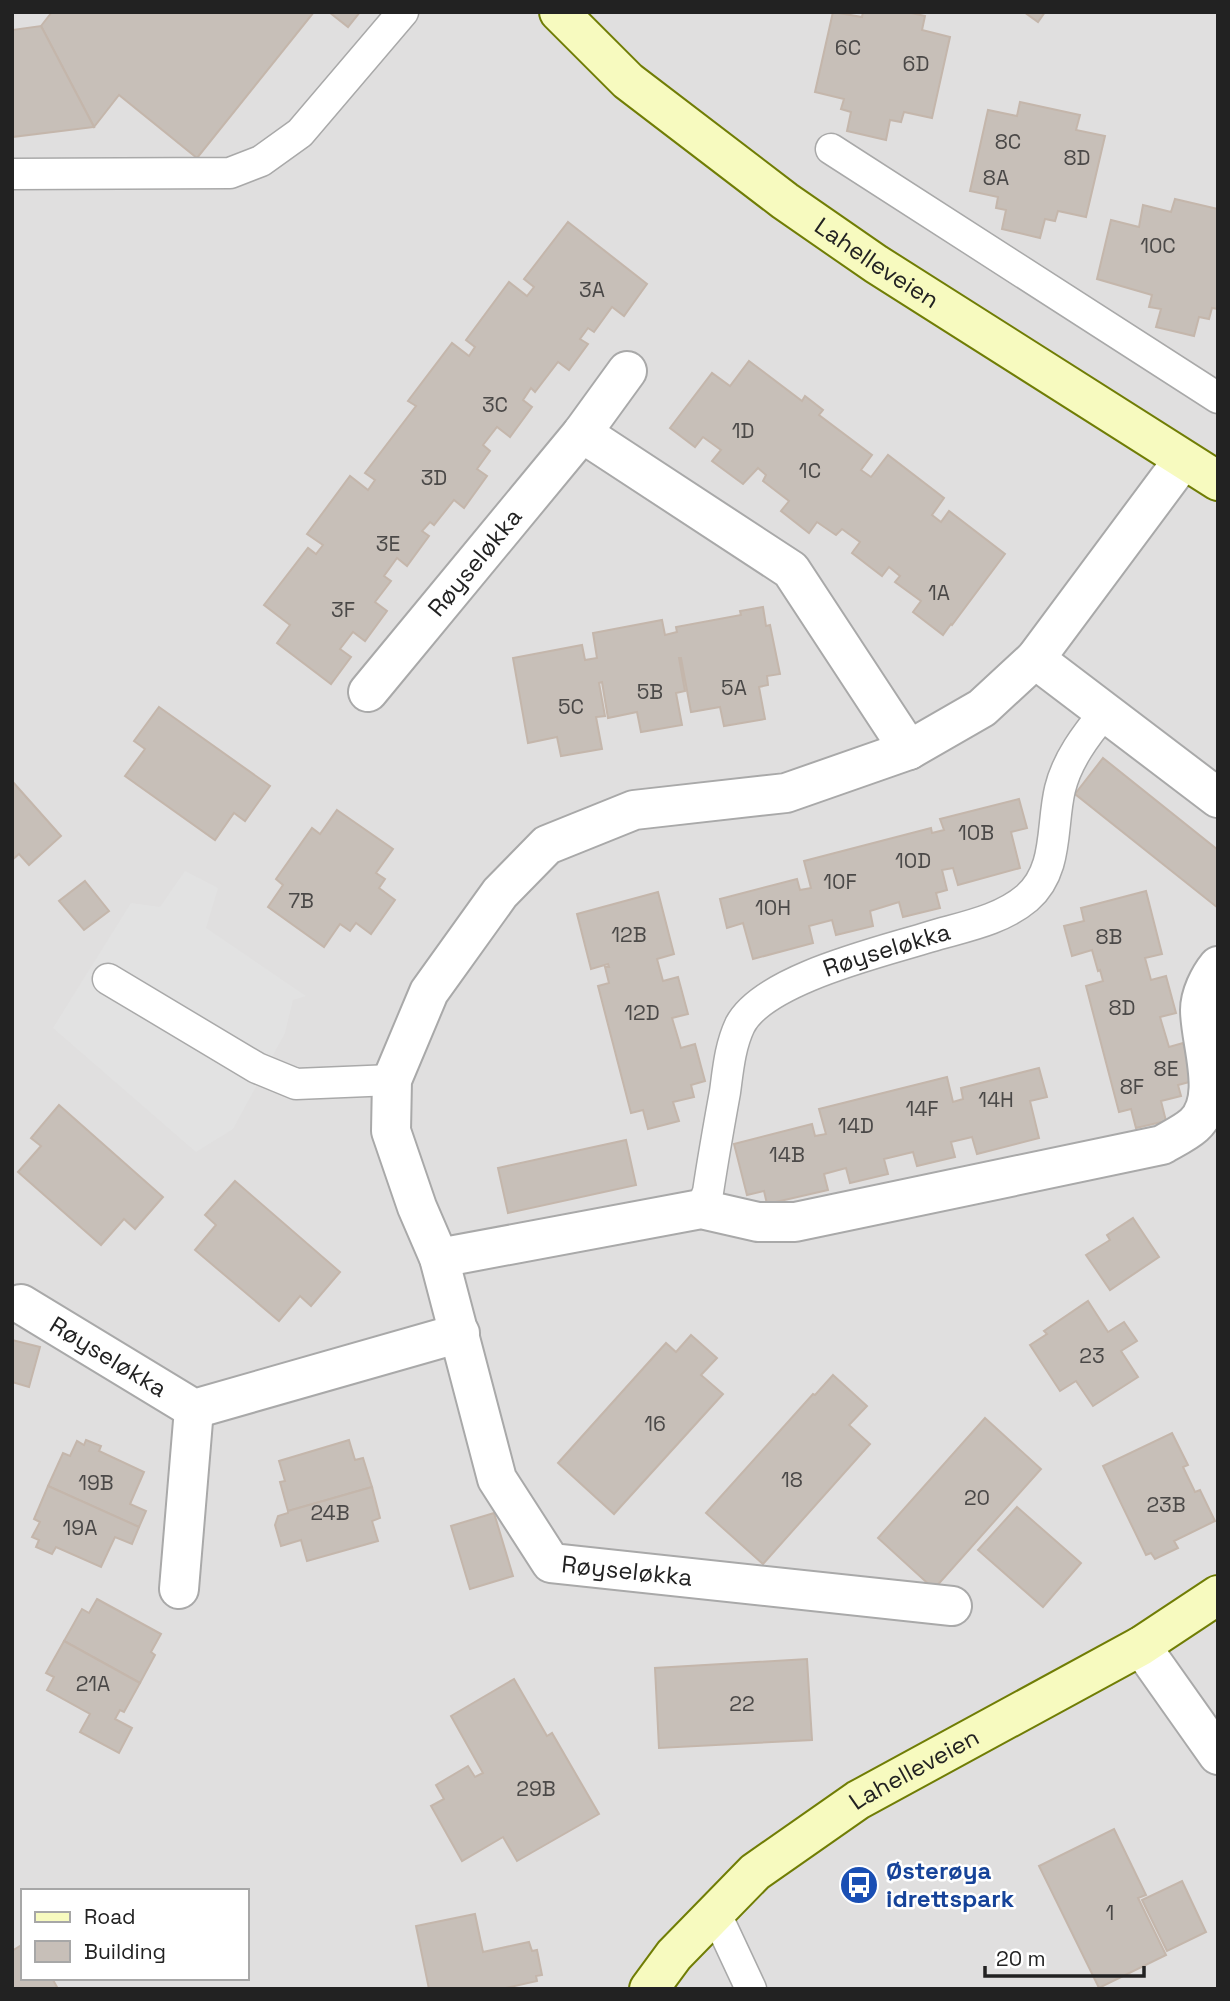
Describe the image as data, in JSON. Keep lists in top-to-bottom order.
{
  "streets": {
    "street": ["Lahelleveien", "Røyseløkka"]
  },
  "crossings": [
    ["Lahelleveien", "Røyseløkka"]
  ],
  "places": {
    "bus stop": ["Østerøya idrettspark"]
  },
  "house_numbers": [
    "6C",
    "6D",
    "8C",
    "8D",
    "8A",
    "10C",
    "3A",
    "3C",
    "1D",
    "1C",
    "3D",
    "3E",
    "1A",
    "3F",
    "5A",
    "5B",
    "5C",
    "10B",
    "10D",
    "10F",
    "7B",
    "10H",
    "12B",
    "8B",
    "8D",
    "12D",
    "8E",
    "8F",
    "14H",
    "14F",
    "14D",
    "14B",
    "23",
    "16",
    "18",
    "19B",
    "20",
    "23B",
    "24B",
    "19A",
    "21A",
    "22",
    "29B",
    "1"
  ],
  "legend": ["Road", "Building"],
  "scale_bar": "20 m"
}
